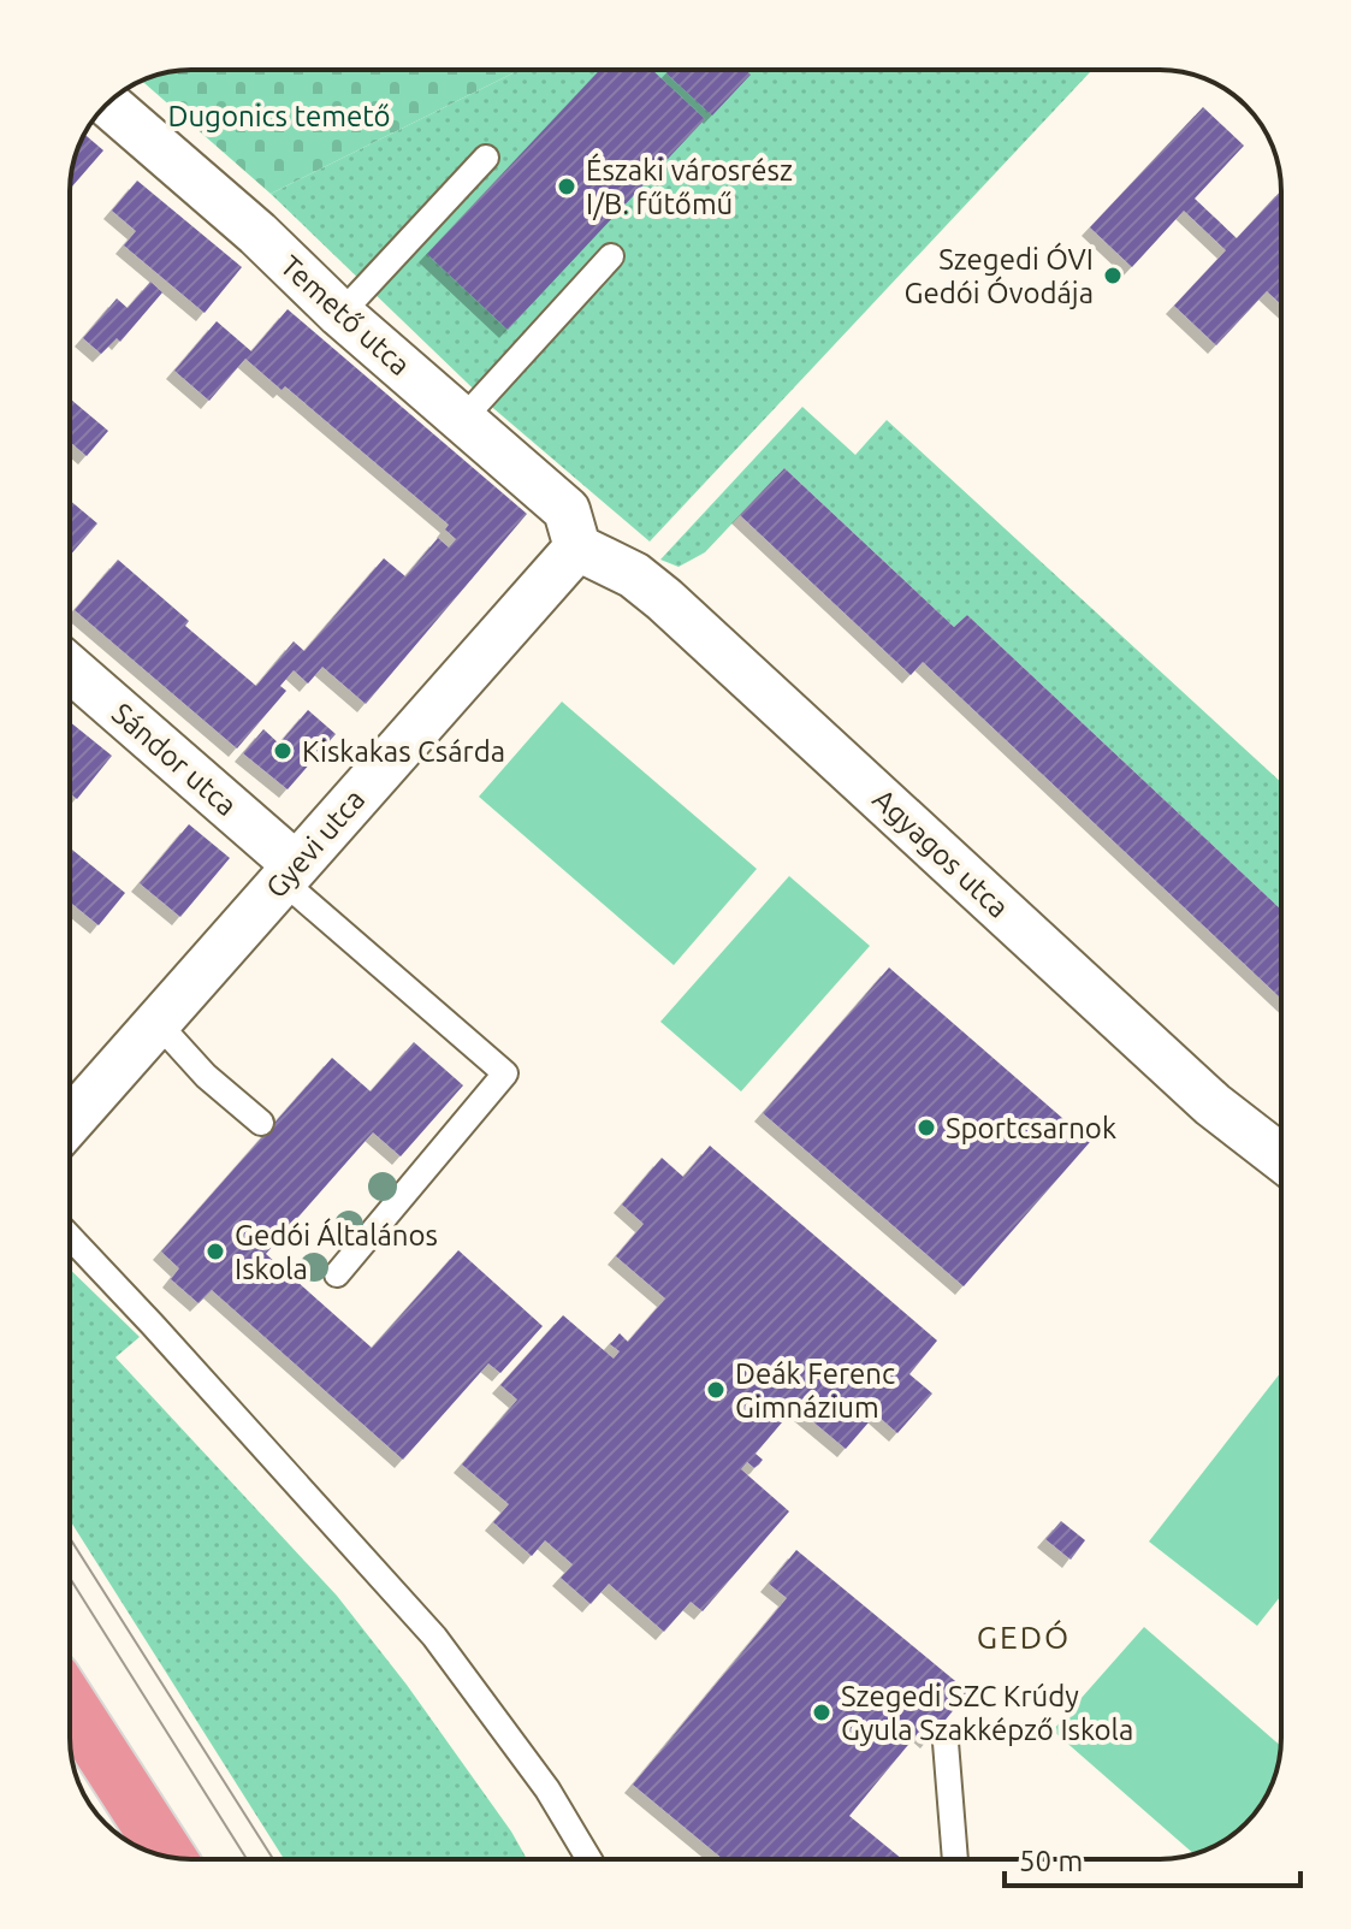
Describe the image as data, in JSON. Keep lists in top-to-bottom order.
{
  "streets": {
    "street": [
      "Temető utca",
      "Sándor utca",
      "Gyevi utca",
      "Agyagos utca"
    ]
  },
  "crossings": [
    ["Temető utca", "Gyevi utca"],
    ["Temető utca", "Agyagos utca"],
    ["Sándor utca", "Gyevi utca"],
    ["Gyevi utca", "Agyagos utca"]
  ],
  "districts": ["GEDÓ"],
  "parks": ["Dugonics temető"],
  "places": [
    "Északi városrész I/B. fűtőmű",
    "Szegedi ÓVI Gedói Óvodája",
    "Kiskakas Csárda",
    "Sportcsarnok",
    "Gedói Általános Iskola",
    "Deák Ferenc Gimnázium",
    "Szegedi SZC Krúdy Gyula Szakképző Iskola"
  ],
  "scale_bar": "50 m"
}
